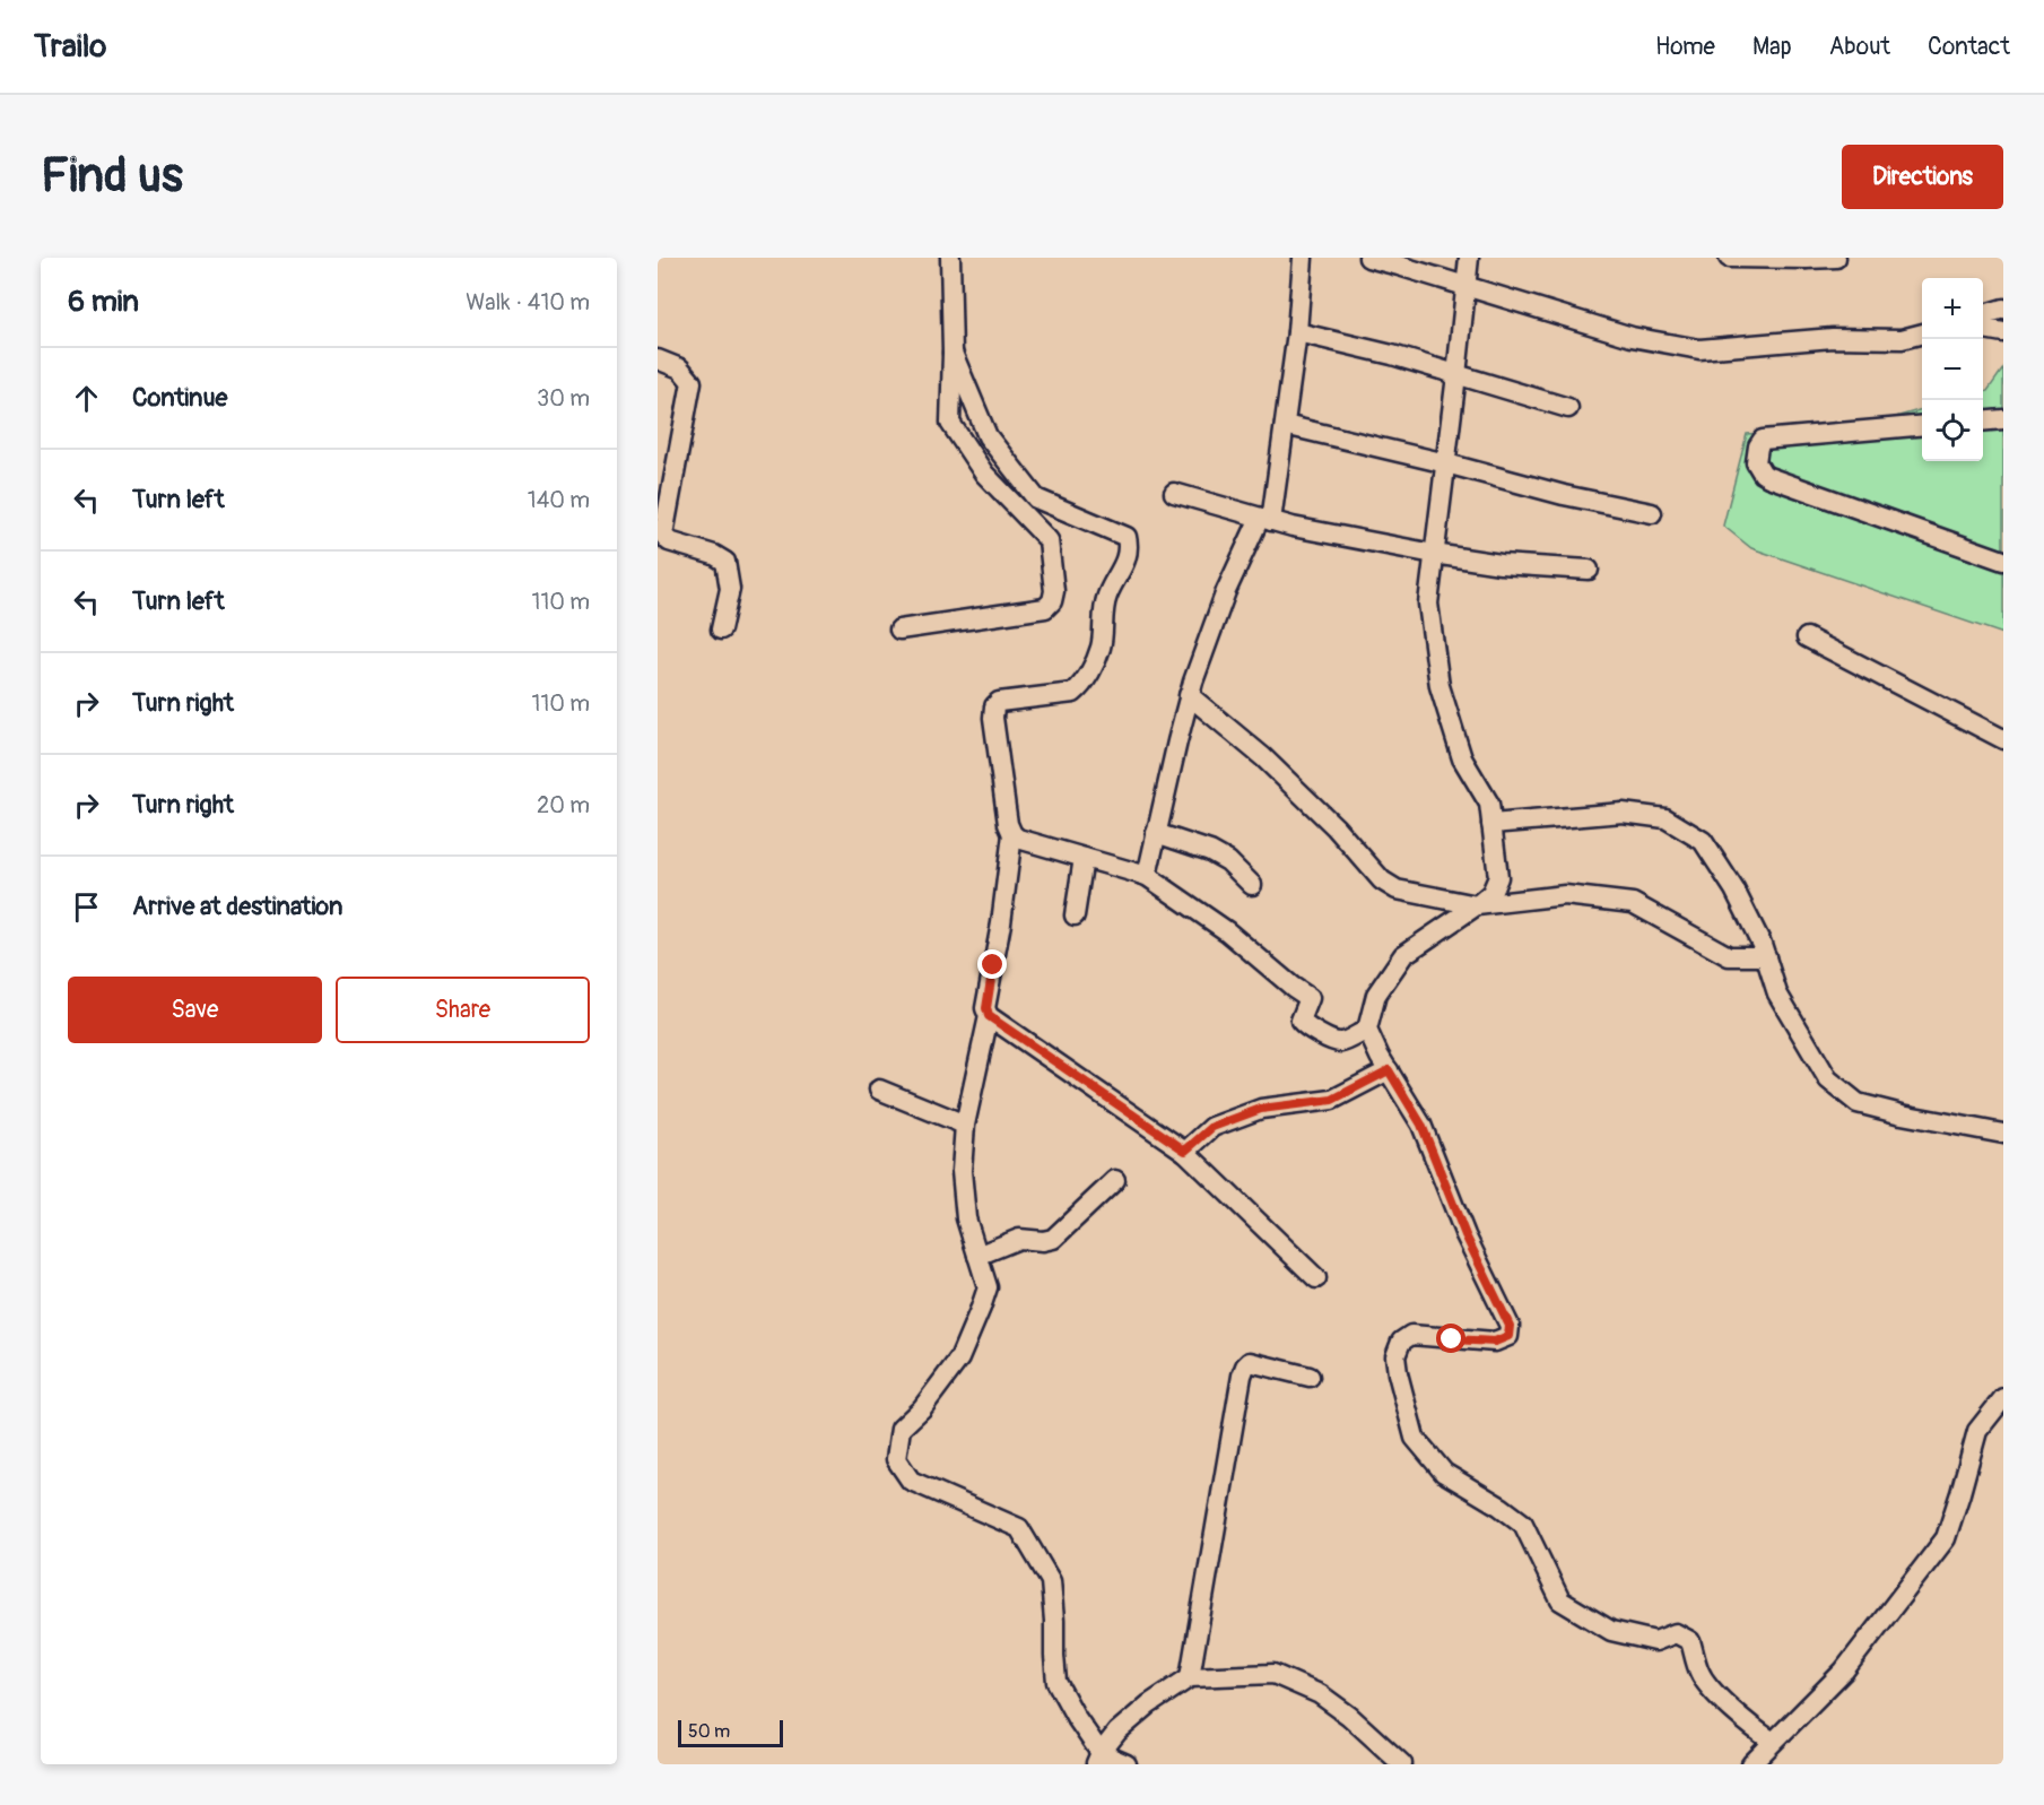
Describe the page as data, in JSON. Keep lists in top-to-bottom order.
{
  "scale_bar": "50 m",
  "page": {
    "header": "Trailo",
    "nav": [
      "Home",
      "Map",
      "About",
      "Contact"
    ],
    "buttons": [
      "Directions",
      ["Save", "Share"]
    ],
    "title": "Find us",
    "heading": ["6 min", "Walk · 410 m"],
    "map_buttons": ["+", "−"],
    "list": [
      ["Continue", "30 m"],
      ["Turn left", "140 m"],
      ["Turn left", "110 m"],
      ["Turn right", "110 m"],
      ["Turn right", "20 m"],
      "Arrive at destination"
    ],
    "scale": "50 m"
  }
}
